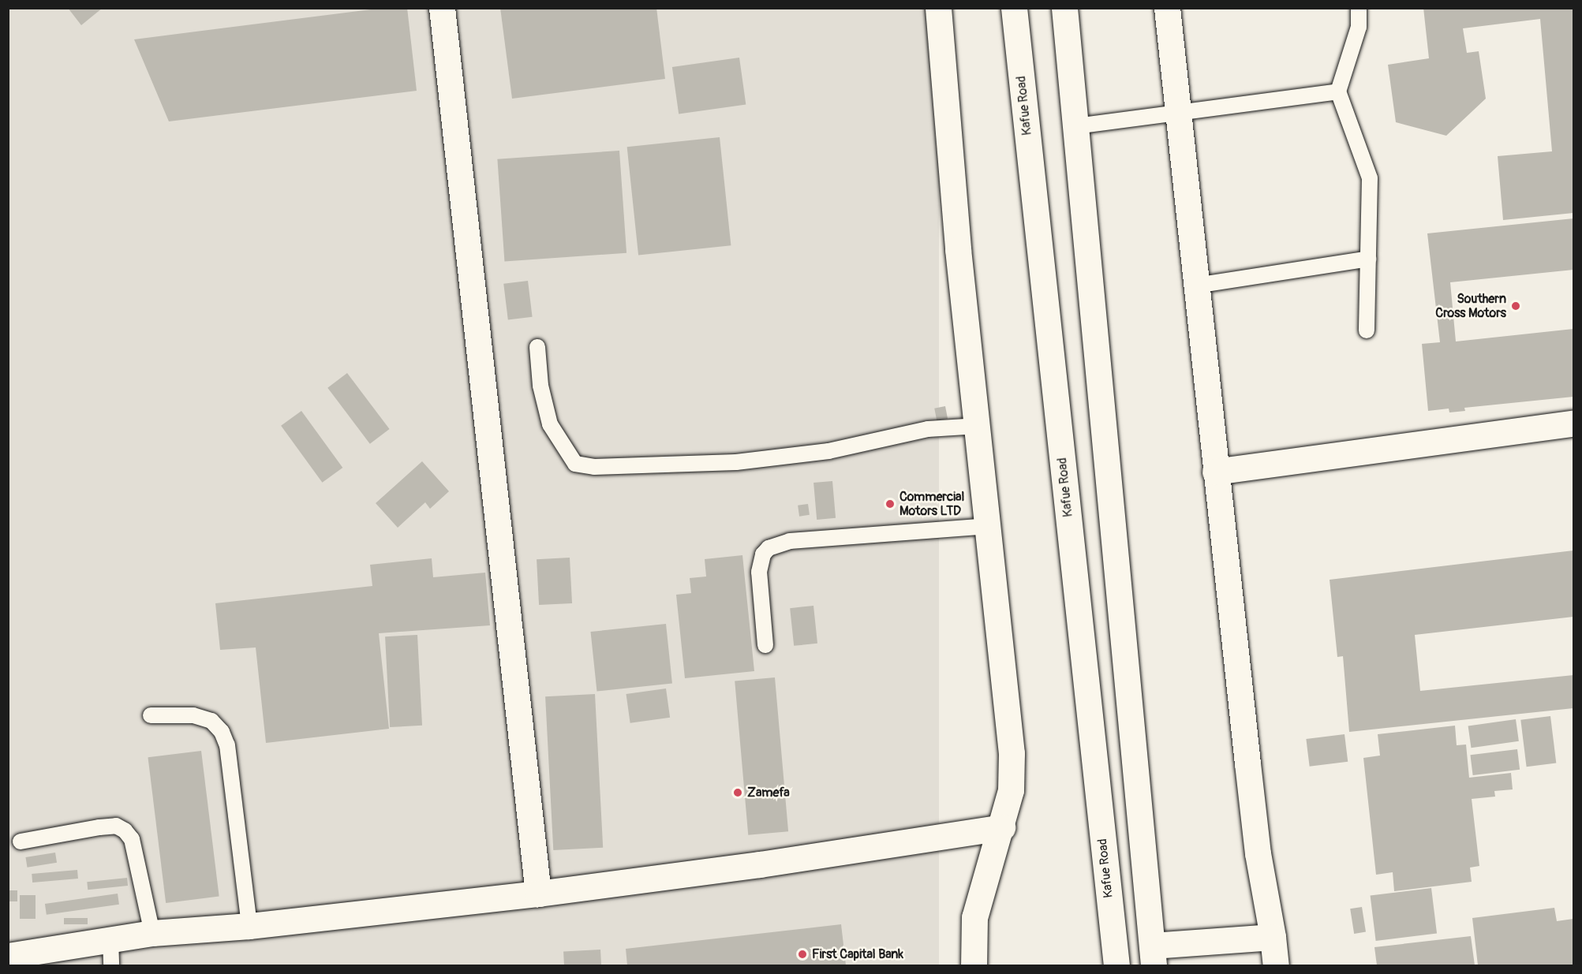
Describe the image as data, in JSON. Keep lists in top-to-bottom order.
{
  "streets": {
    "street": ["Kafue Road"]
  },
  "places": [
    "Southern Cross Motors",
    "Commercial Motors LTD",
    "Zamefa",
    "First Capital Bank"
  ]
}
